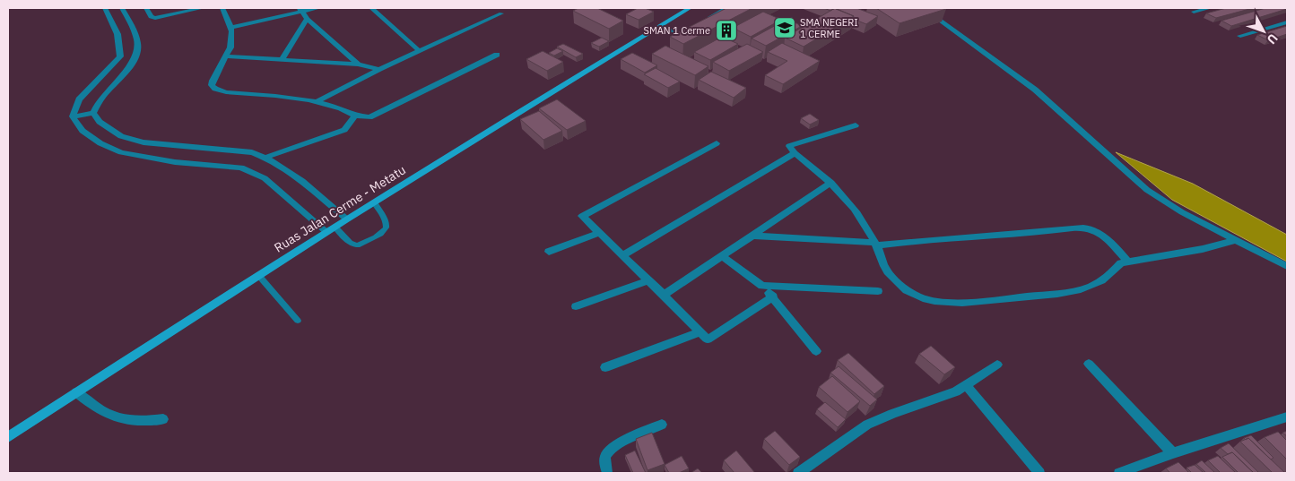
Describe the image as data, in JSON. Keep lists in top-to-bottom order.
{
  "streets": {
    "main road": ["Ruas Jalan Cerme - Metatu"]
  },
  "places": {
    "school or university": ["SMA NEGERI 1 CERME"],
    "building": ["SMAN 1 Cerme"]
  },
  "north": "bottom right"
}
